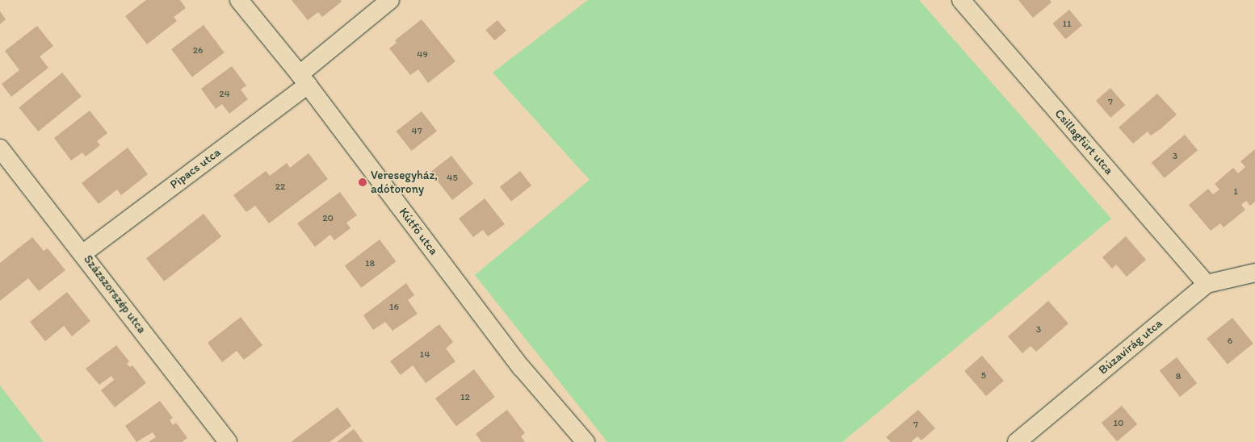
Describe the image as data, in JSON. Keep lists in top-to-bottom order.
{
  "streets": {
    "street": [
      "Csillagfürt utca",
      "Pipacs utca",
      "Kútfő utca",
      "Százszorszép utca",
      "Búzavirág utca"
    ]
  },
  "crossings": [
    ["Csillagfürt utca", "Búzavirág utca"],
    ["Pipacs utca", "Kútfő utca"],
    ["Pipacs utca", "Százszorszép utca"]
  ],
  "places": ["Veresegyház, adótorony"],
  "house_numbers": [
    "11",
    "26",
    "49",
    "24",
    "7",
    "47",
    "3",
    "45",
    "22",
    "1",
    "20",
    "18",
    "16",
    "3",
    "6",
    "14",
    "5",
    "8",
    "12",
    "10",
    "7"
  ]
}
